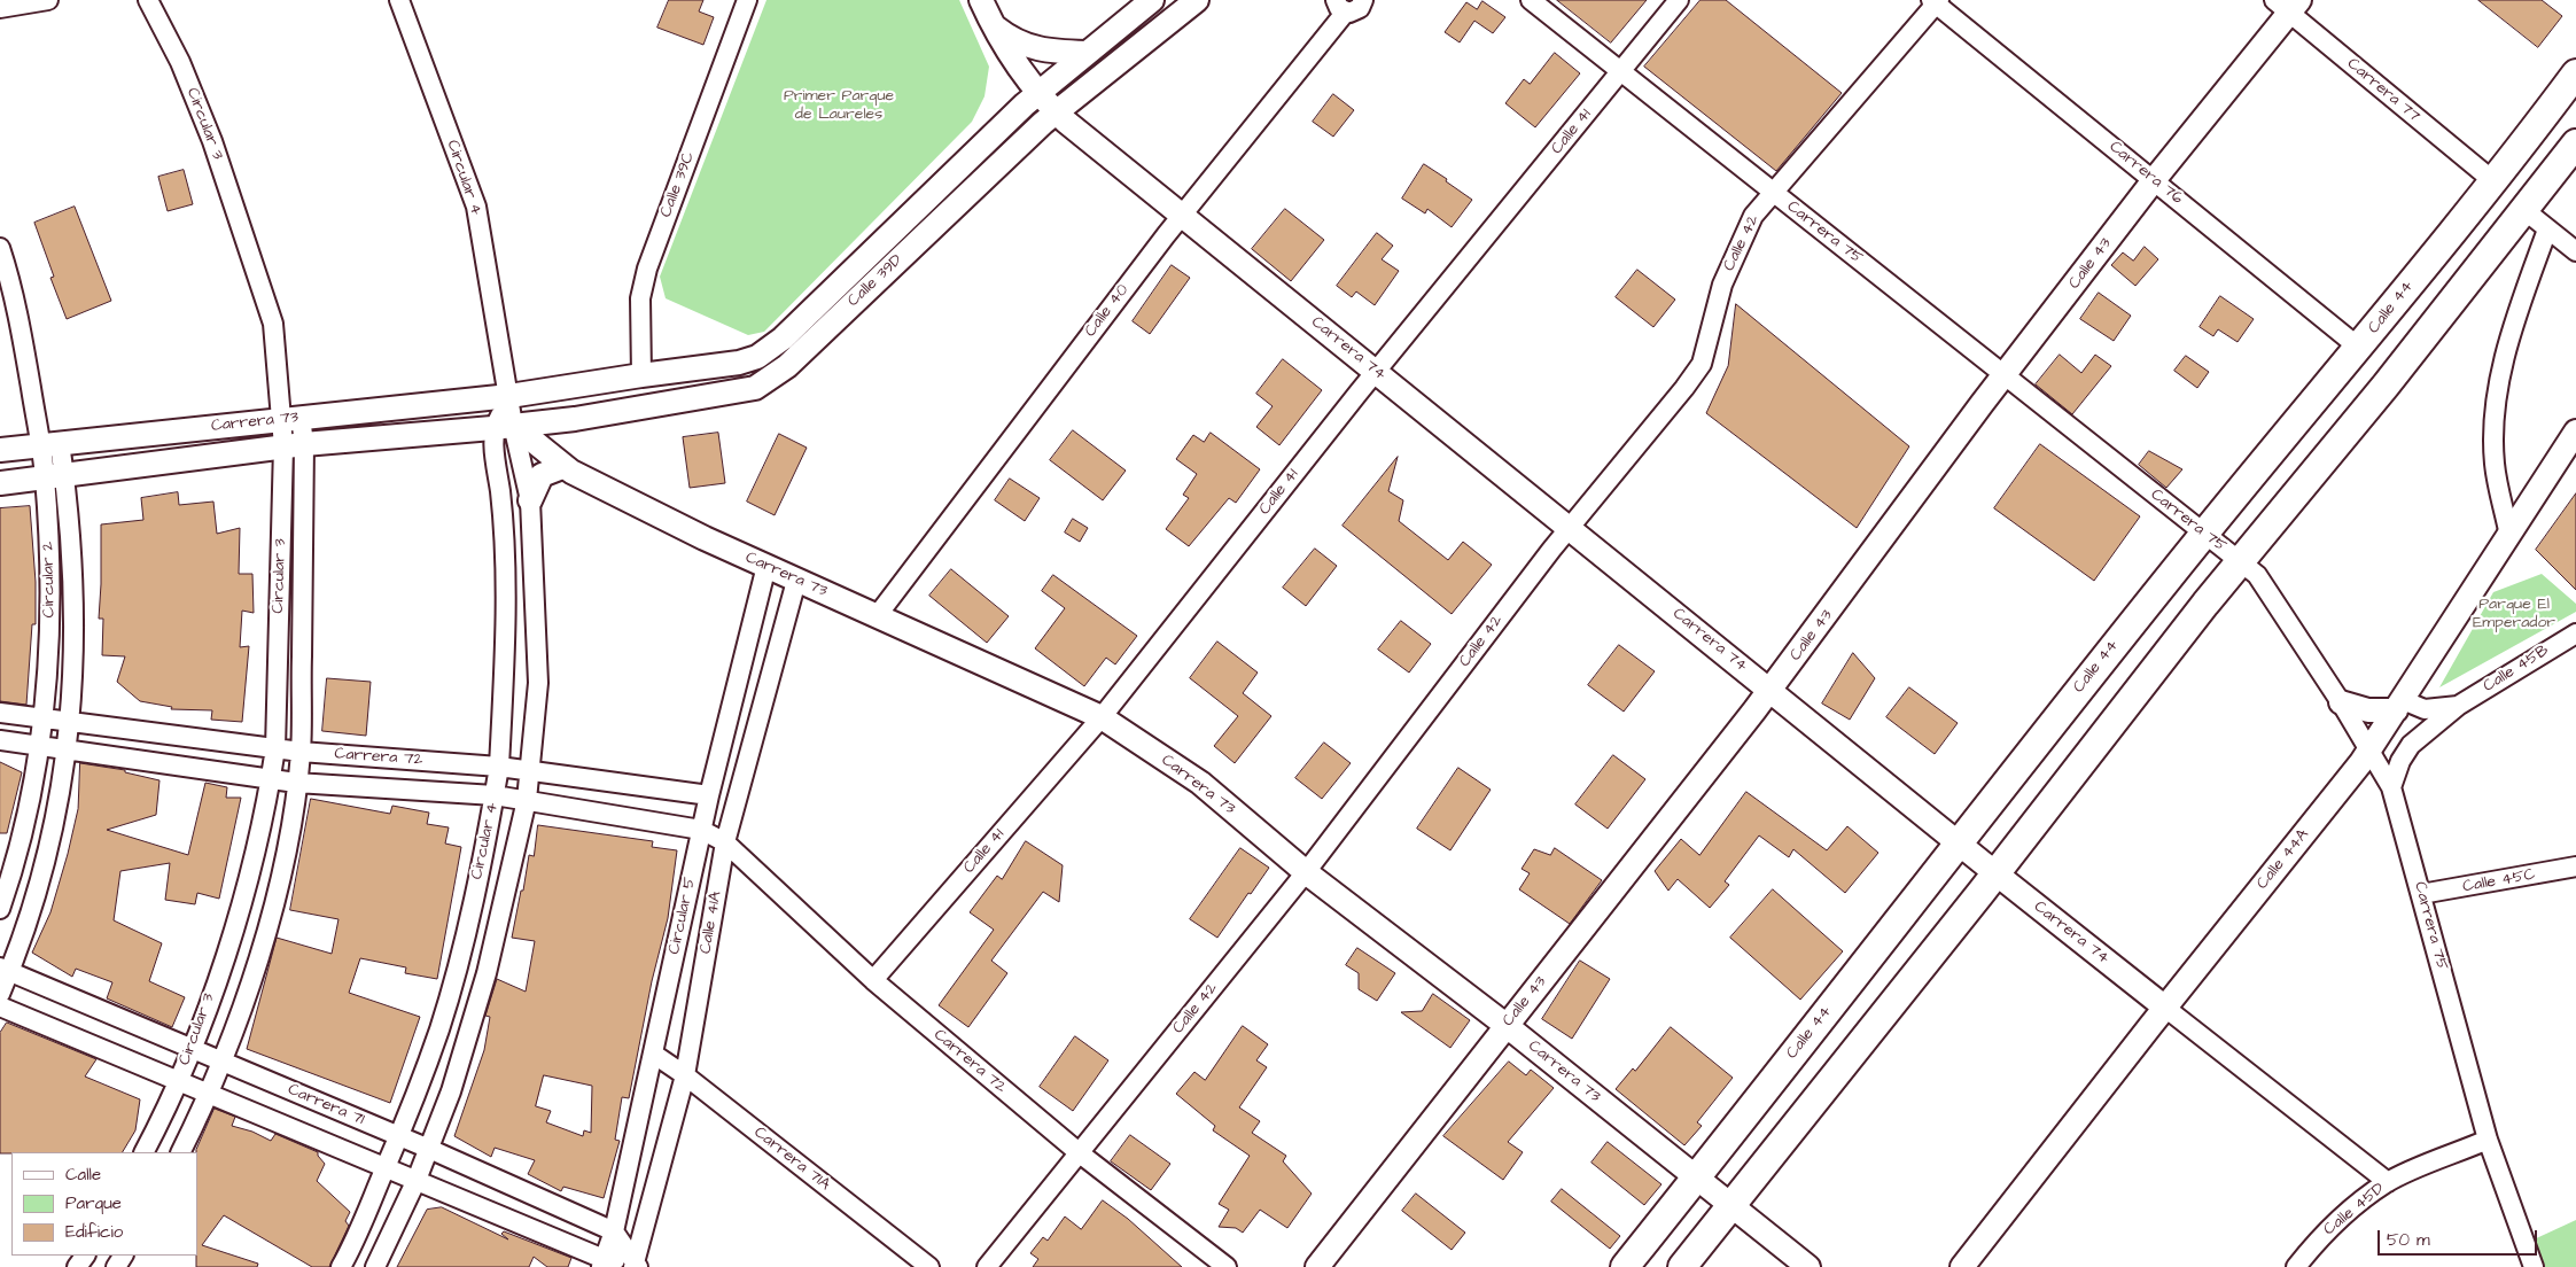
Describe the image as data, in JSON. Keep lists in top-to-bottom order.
{
  "streets": {
    "main road": ["Calle 44"],
    "street": [
      "Carrera 77",
      "Circular 3",
      "Calle 41",
      "Carrera 76",
      "Circular 4",
      "Calle 39C",
      "Carrera 75",
      "Calle 42",
      "Calle 43",
      "Calle 39D",
      "Calle 40",
      "Carrera 74",
      "Carrera 73",
      "Circular 2",
      "Calle 45B",
      "Carrera 72",
      "Calle 44A",
      "Calle 45C",
      "Circular 5",
      "Calle 41A",
      "Carrera 71",
      "Carrera 71A",
      "Calle 45D"
    ]
  },
  "crossings": [
    ["Carrera 77", "Calle 43"],
    ["Carrera 77", "Calle 44"],
    ["Circular 3", "Carrera 73"],
    ["Circular 3", "Carrera 72"],
    ["Circular 3", "Carrera 71"],
    ["Calle 41", "Carrera 75"],
    ["Calle 41", "Carrera 74"],
    ["Calle 41", "Carrera 73"],
    ["Calle 41", "Carrera 72"],
    ["Carrera 76", "Calle 42"],
    ["Carrera 76", "Calle 43"],
    ["Carrera 76", "Calle 44"],
    ["Circular 4", "Calle 39D"],
    ["Circular 4", "Carrera 73"],
    ["Circular 4", "Carrera 72"],
    ["Circular 4", "Carrera 71"],
    ["Calle 39C", "Calle 39D"],
    ["Carrera 75", "Calle 42"],
    ["Carrera 75", "Calle 43"],
    ["Carrera 75", "Calle 44"],
    ["Carrera 75", "Calle 45B"],
    ["Carrera 75", "Calle 44A"],
    ["Carrera 75", "Calle 45C"],
    ["Carrera 75", "Calle 45D"],
    ["Calle 42", "Carrera 74"],
    ["Calle 42", "Carrera 73"],
    ["Calle 42", "Carrera 72"],
    ["Calle 43", "Carrera 74"],
    ["Calle 43", "Carrera 73"],
    ["Calle 39D", "Carrera 74"],
    ["Calle 39D", "Carrera 73"],
    ["Calle 44", "Carrera 74"],
    ["Calle 44", "Carrera 73"],
    ["Calle 40", "Carrera 74"],
    ["Calle 40", "Carrera 73"],
    ["Carrera 74", "Calle 44A"],
    ["Carrera 74", "Calle 45D"],
    ["Carrera 73", "Circular 2"],
    ["Carrera 73", "Circular 5"],
    ["Carrera 73", "Calle 41A"],
    ["Circular 2", "Carrera 72"],
    ["Circular 2", "Carrera 71"],
    ["Calle 45B", "Calle 44A"],
    ["Carrera 72", "Circular 5"],
    ["Carrera 72", "Calle 41A"],
    ["Circular 5", "Carrera 71"],
    ["Circular 5", "Carrera 71A"],
    ["Calle 41A", "Carrera 71A"]
  ],
  "parks": ["Primer Parque de Laureles", "Parque El Emperador"],
  "legend": ["Calle", "Parque", "Edificio"],
  "scale_bar": "50 m"
}
